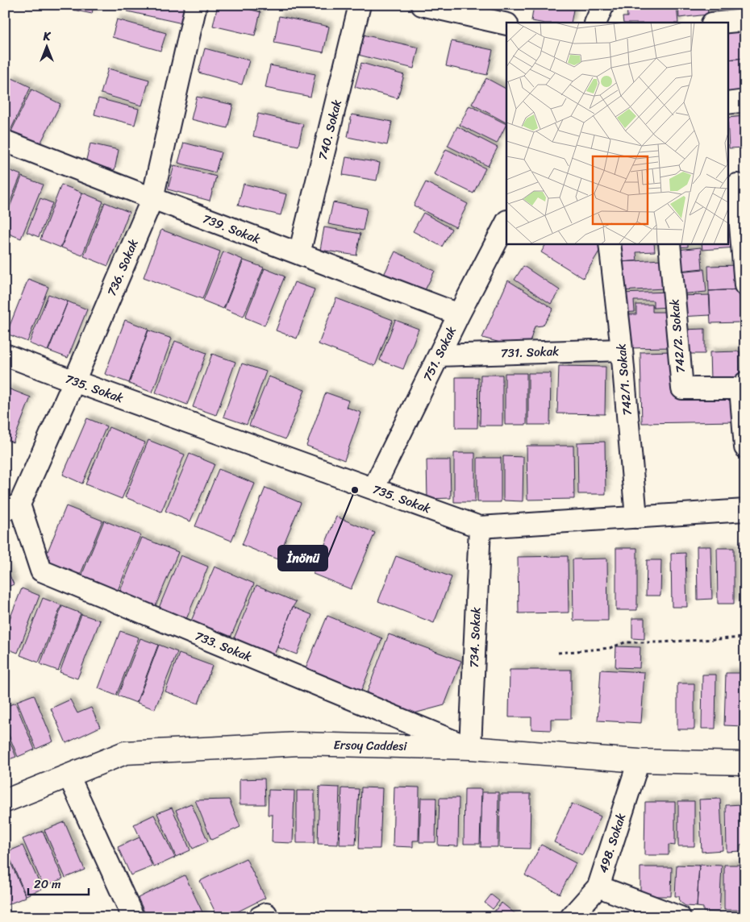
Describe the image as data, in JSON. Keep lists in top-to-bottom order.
{
  "streets": {
    "main road": ["Ersoy Caddesi"],
    "street": [
      "740. Sokak",
      "739. Sokak",
      "736. Sokak",
      "742/2. Sokak",
      "731. Sokak",
      "751. Sokak",
      "742/1. Sokak",
      "735. Sokak",
      "734. Sokak",
      "733. Sokak",
      "498. Sokak"
    ]
  },
  "crossings": [
    ["740. Sokak", "739. Sokak"],
    ["739. Sokak", "736. Sokak"],
    ["739. Sokak", "751. Sokak"],
    ["736. Sokak", "735. Sokak"],
    ["736. Sokak", "733. Sokak"],
    ["731. Sokak", "751. Sokak"],
    ["731. Sokak", "742/1. Sokak"],
    ["751. Sokak", "735. Sokak"],
    ["742/1. Sokak", "735. Sokak"],
    ["735. Sokak", "734. Sokak"],
    ["734. Sokak", "733. Sokak"],
    ["734. Sokak", "Ersoy Caddesi"],
    ["733. Sokak", "Ersoy Caddesi"],
    ["Ersoy Caddesi", "498. Sokak"]
  ],
  "places": ["İnönü"],
  "scale_bar": "20 m",
  "north": "top"
}
